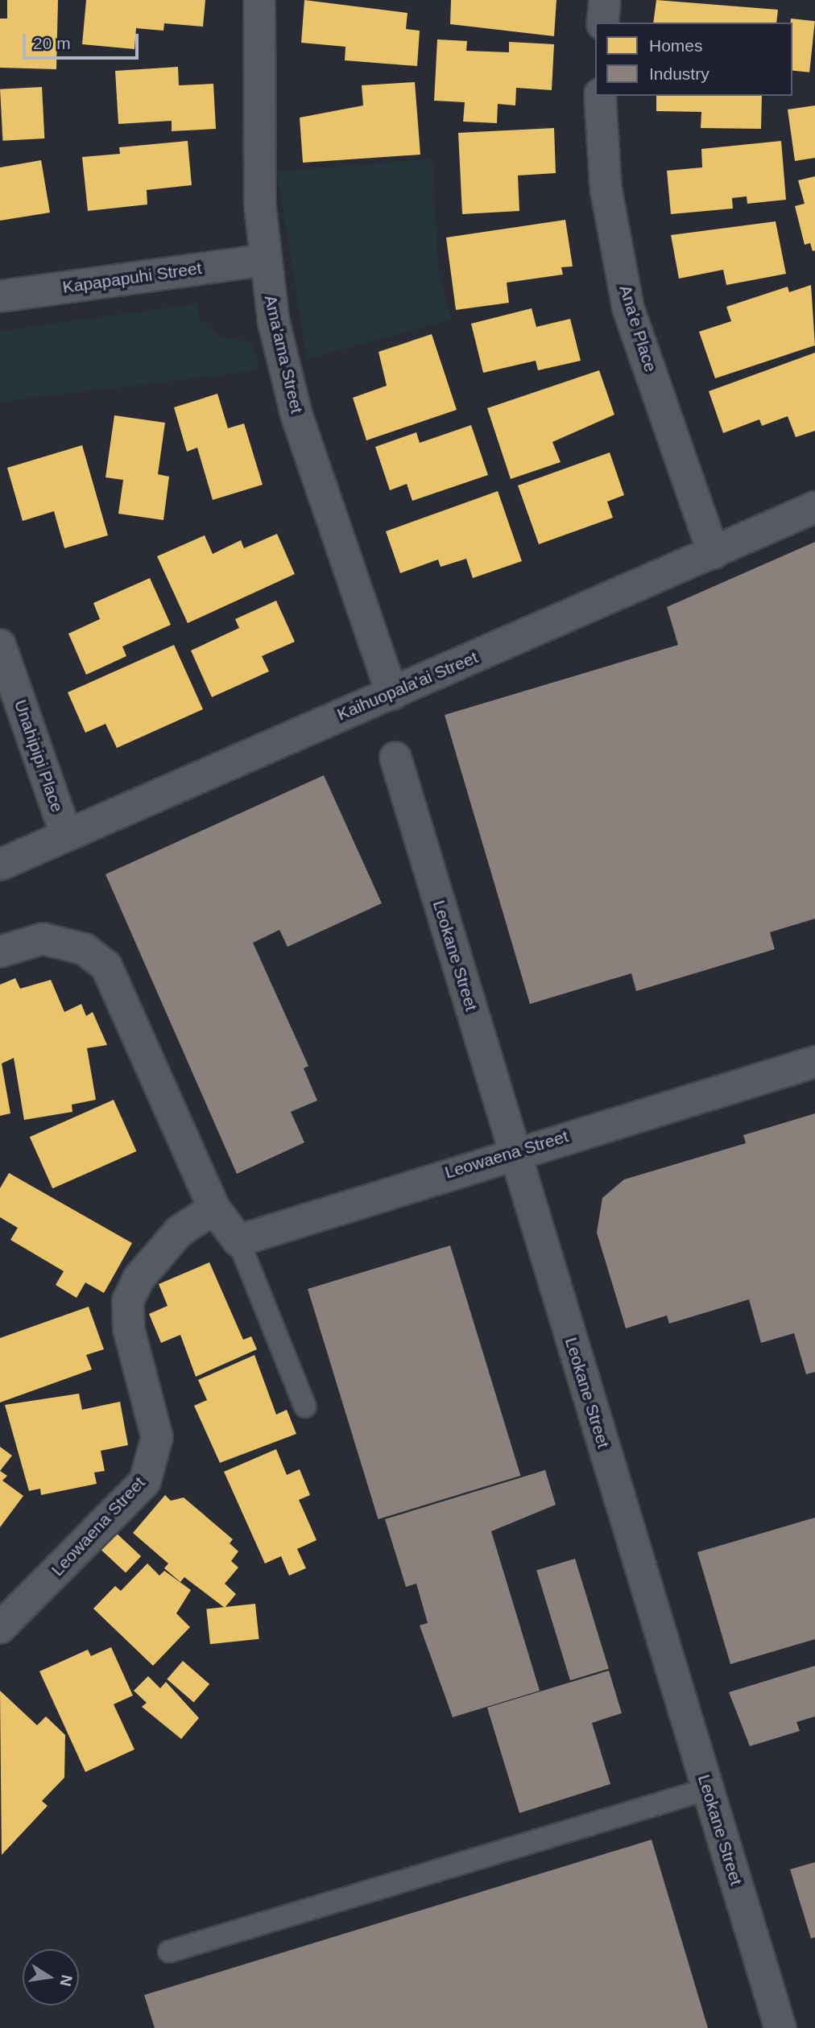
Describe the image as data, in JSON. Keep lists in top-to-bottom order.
{
  "streets": {
    "street": [
      "Kapapapuhi Street",
      "Ana'e Place",
      "Ama'ama Street",
      "Kaihuopala'ai Street",
      "Unahipipi Place",
      "Leokane Street",
      "Leowaena Street"
    ]
  },
  "crossings": [
    ["Kapapapuhi Street", "Ama'ama Street"],
    ["Ana'e Place", "Kaihuopala'ai Street"],
    ["Ama'ama Street", "Kaihuopala'ai Street"],
    ["Kaihuopala'ai Street", "Unahipipi Place"],
    ["Leokane Street", "Leowaena Street"]
  ],
  "legend": ["Homes", "Industry"],
  "scale_bar": "20 m",
  "north": "right"
}
